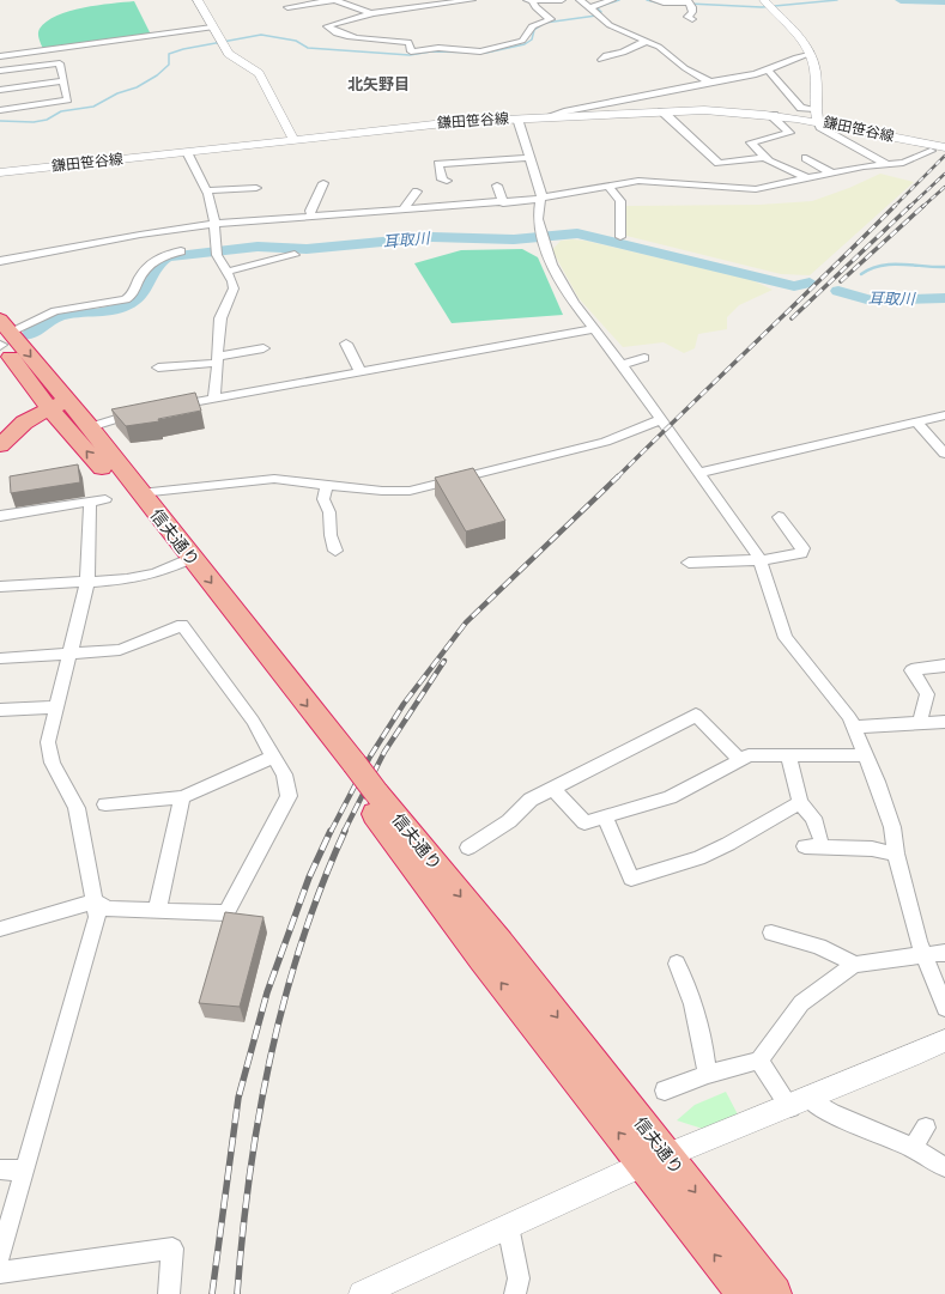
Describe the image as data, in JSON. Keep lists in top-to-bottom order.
{
  "streets": {
    "highway": ["信夫通り"],
    "street": ["鎌田笹谷線"]
  },
  "districts": ["北矢野目"],
  "water": ["耳取川"]
}
